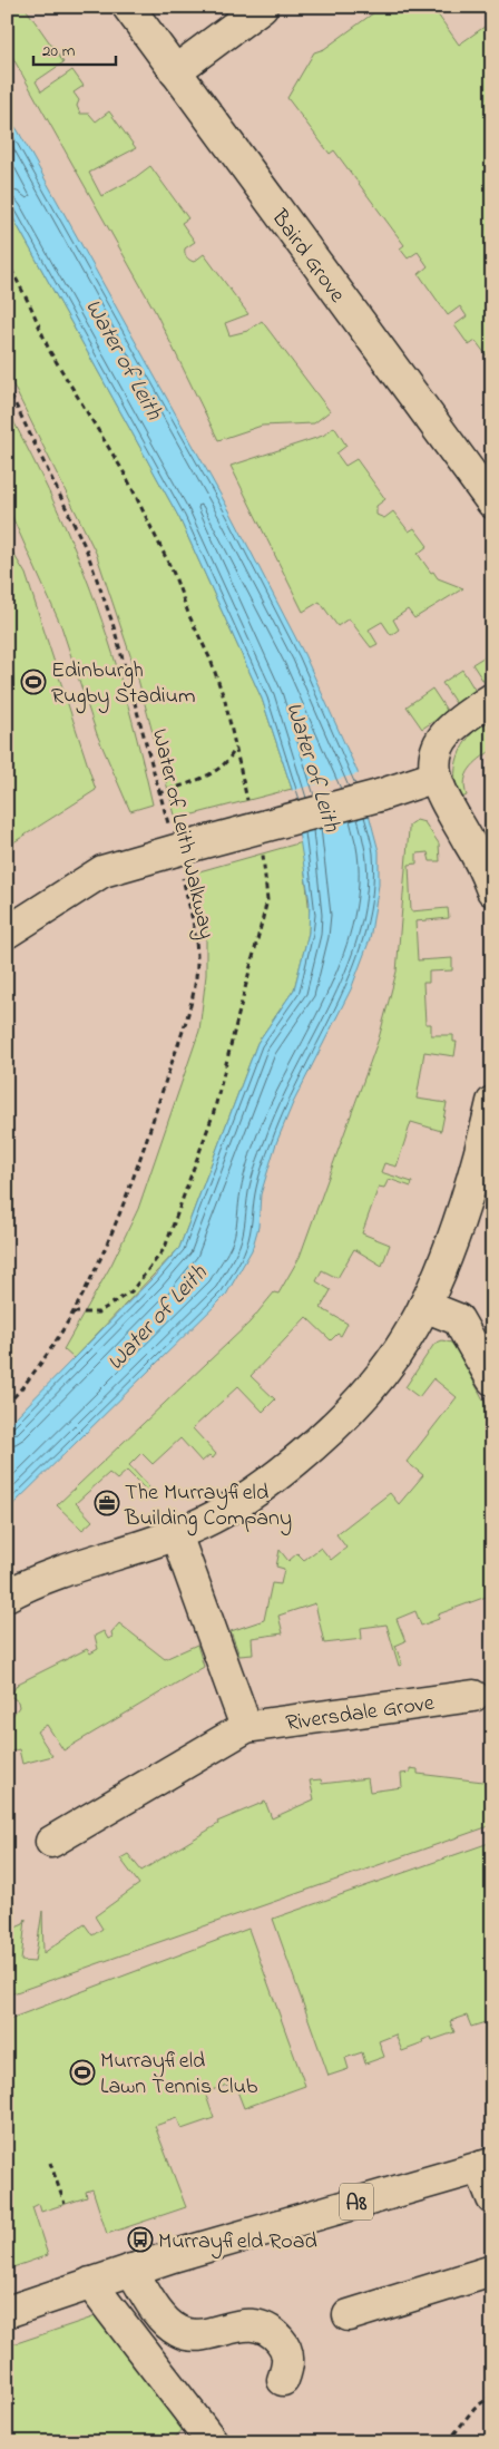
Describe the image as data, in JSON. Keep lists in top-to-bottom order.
{
  "streets": {
    "street": ["Baird Grove", "Riversdale Grove", "A8"],
    "path": ["Water of Leith Walkway"]
  },
  "water": ["Water of Leith"],
  "places": {
    "sports": ["Edinburgh Rugby Stadium", "Murrayfield Lawn Tennis Club"],
    "office": ["The Murrayfield Building Company"],
    "bus stop": ["Murrayfield Road"]
  },
  "scale_bar": "20 m"
}
